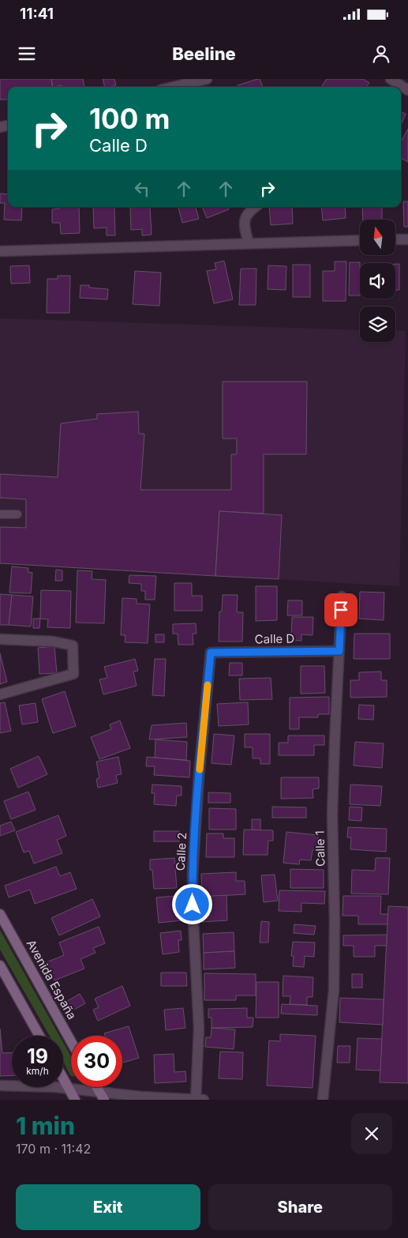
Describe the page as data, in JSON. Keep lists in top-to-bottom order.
{
  "streets": {
    "main road": ["Avenida España"],
    "street": ["Calle D", "Calle 1", "Calle 2"]
  },
  "crossings": [
    ["Calle D", "Calle 1"],
    ["Calle D", "Calle 2"]
  ],
  "north": "top",
  "page": {
    "status": "11:41",
    "header": "Beeline",
    "turn": ["100 m", "Calle D"],
    "speed": "19 km/h",
    "limit": "30",
    "heading": ["1 min", "170 m · 11:42"],
    "buttons": ["Exit", "Share"]
  }
}
